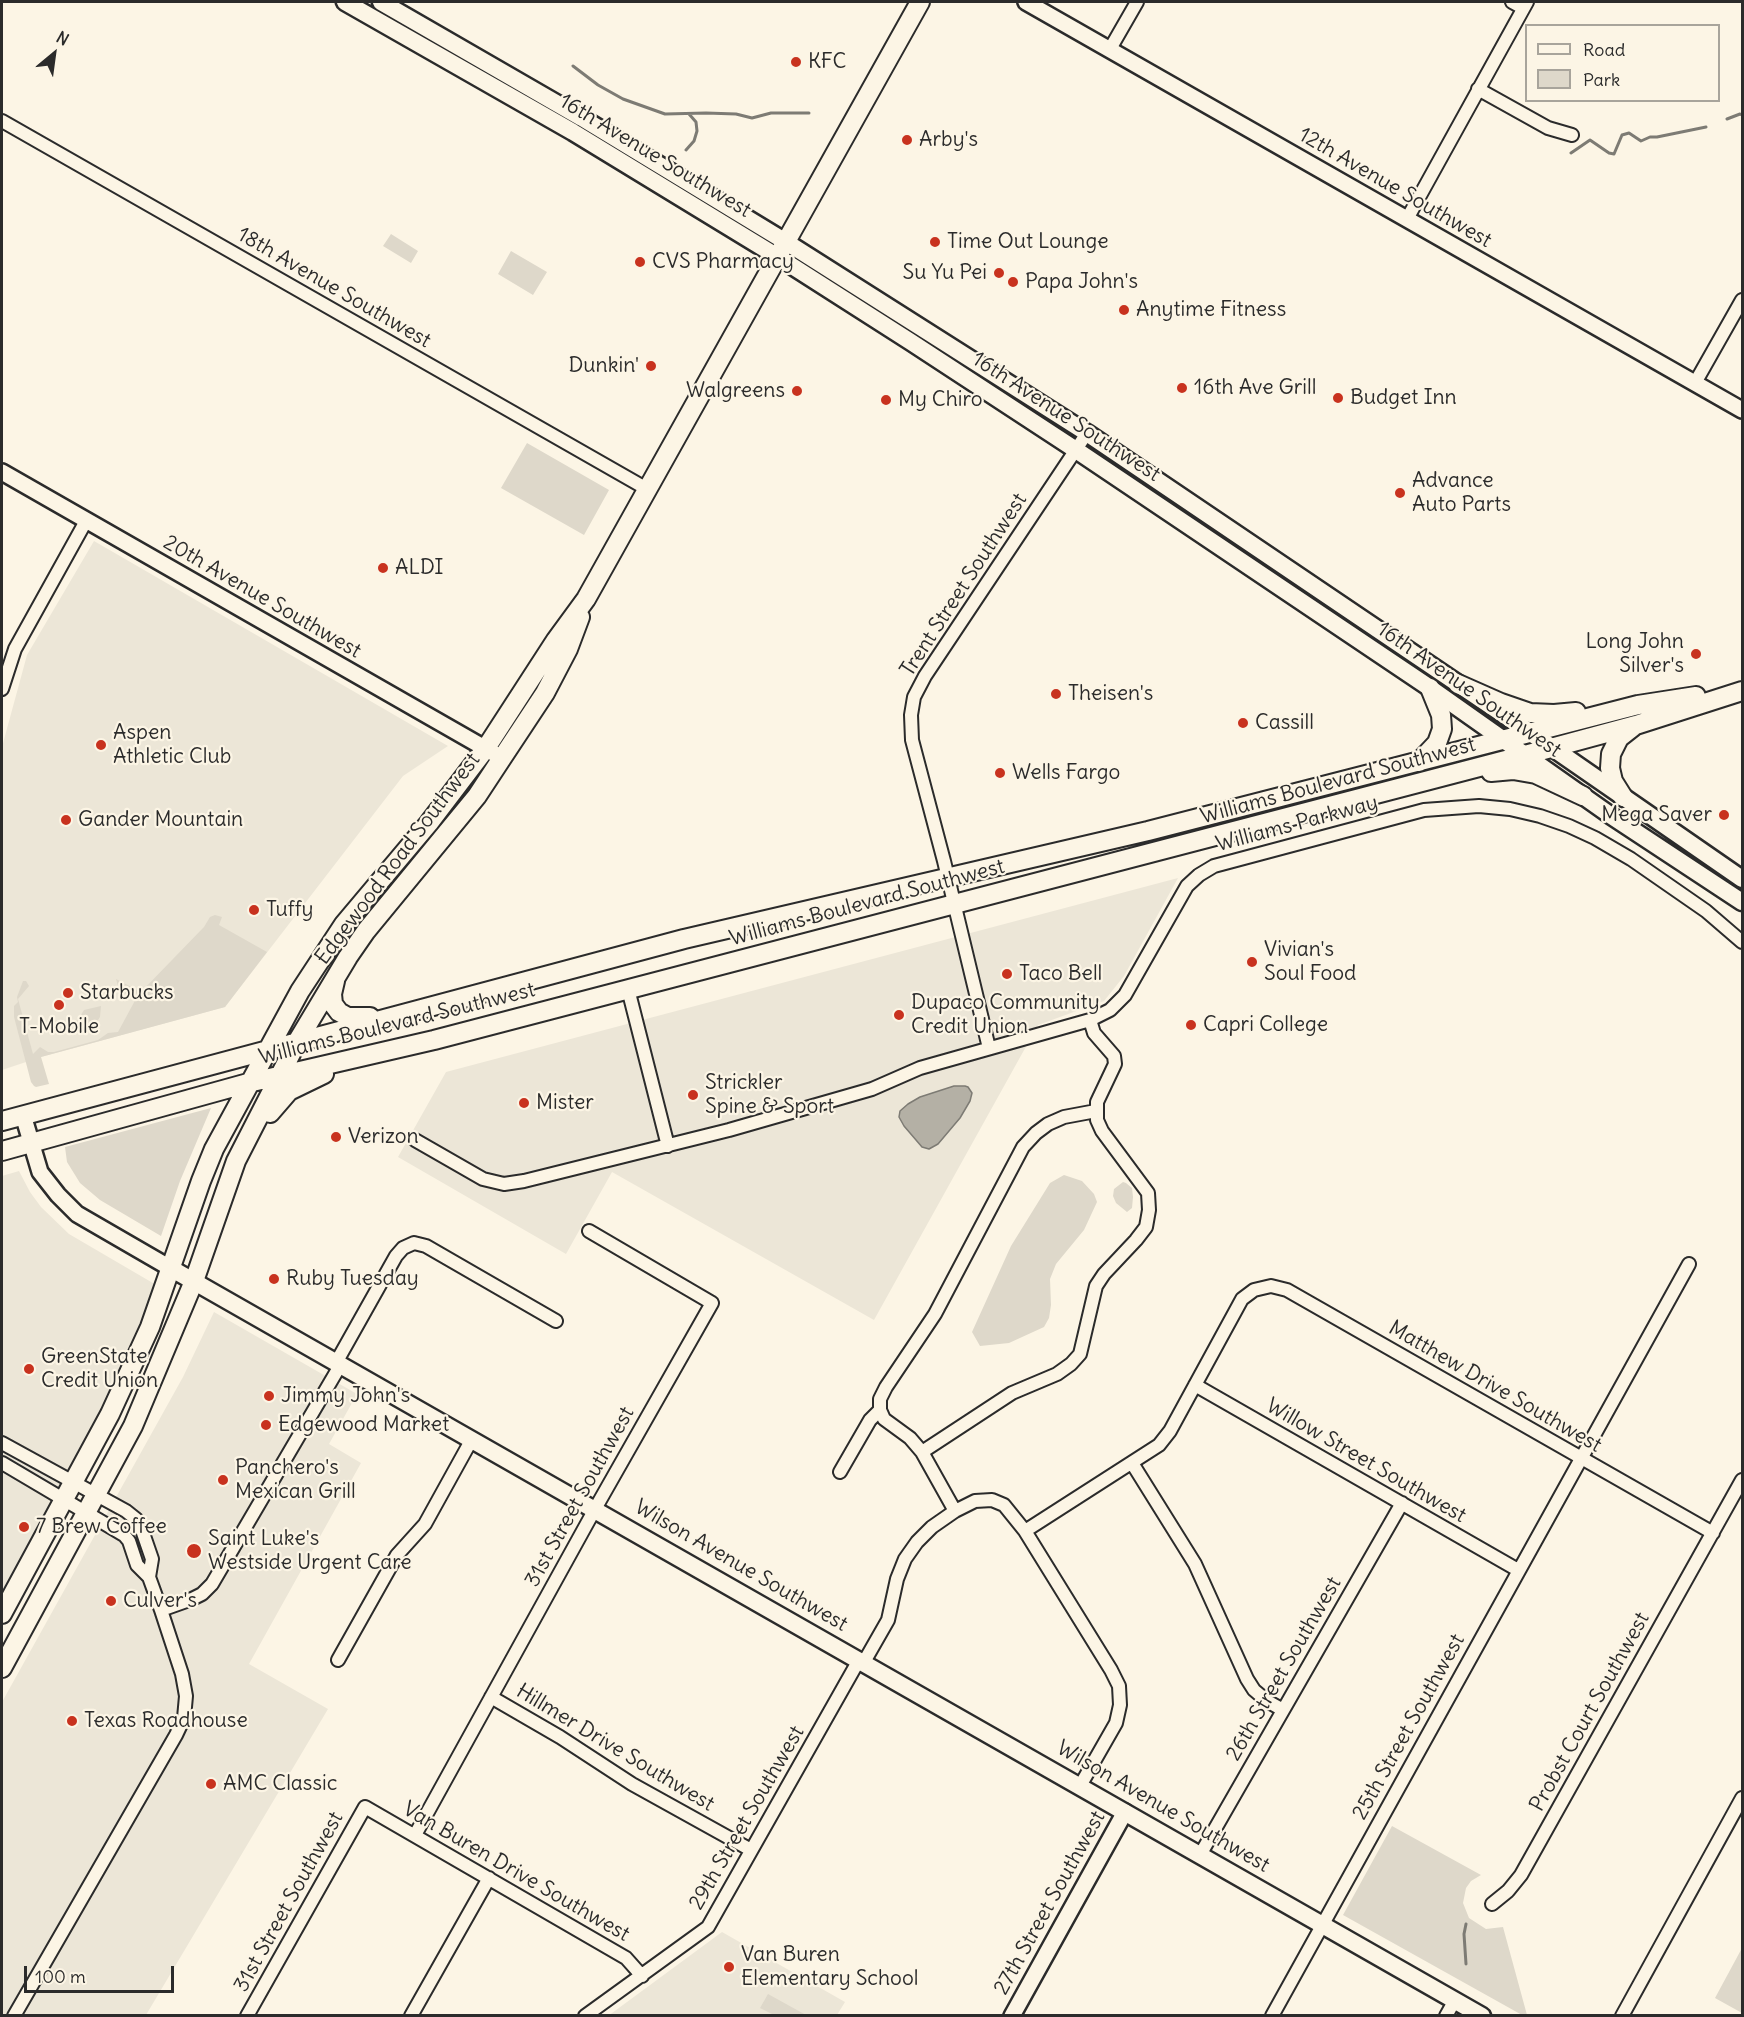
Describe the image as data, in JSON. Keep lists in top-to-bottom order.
{
  "streets": {
    "main road": [
      "16th Avenue Southwest",
      "Williams Boulevard Southwest",
      "Edgewood Road Southwest",
      "Wilson Avenue Southwest"
    ],
    "street": [
      "12th Avenue Southwest",
      "18th Avenue Southwest",
      "Trent Street Southwest",
      "20th Avenue Southwest",
      "Williams Parkway",
      "Matthew Drive Southwest",
      "Willow Street Southwest",
      "31st Street Southwest",
      "26th Street Southwest",
      "Probst Court Southwest",
      "25th Street Southwest",
      "Hillmer Drive Southwest",
      "29th Street Southwest",
      "Van Buren Drive Southwest",
      "27th Street Southwest"
    ]
  },
  "crossings": [
    ["16th Avenue Southwest", "Trent Street Southwest"],
    ["16th Avenue Southwest", "Williams Boulevard Southwest"],
    ["16th Avenue Southwest", "Edgewood Road Southwest"],
    ["18th Avenue Southwest", "Edgewood Road Southwest"],
    ["Trent Street Southwest", "Williams Boulevard Southwest"],
    ["Trent Street Southwest", "Williams Parkway"],
    ["20th Avenue Southwest", "Edgewood Road Southwest"],
    ["Williams Boulevard Southwest", "Edgewood Road Southwest"],
    ["Williams Boulevard Southwest", "Wilson Avenue Southwest"],
    ["Edgewood Road Southwest", "Wilson Avenue Southwest"],
    ["Matthew Drive Southwest", "Willow Street Southwest"],
    ["Matthew Drive Southwest", "Probst Court Southwest"],
    ["Matthew Drive Southwest", "25th Street Southwest"],
    ["Willow Street Southwest", "26th Street Southwest"],
    ["Willow Street Southwest", "25th Street Southwest"],
    ["31st Street Southwest", "Wilson Avenue Southwest"],
    ["31st Street Southwest", "Hillmer Drive Southwest"],
    ["31st Street Southwest", "Van Buren Drive Southwest"],
    ["Wilson Avenue Southwest", "26th Street Southwest"],
    ["Wilson Avenue Southwest", "25th Street Southwest"],
    ["Wilson Avenue Southwest", "29th Street Southwest"],
    ["Wilson Avenue Southwest", "27th Street Southwest"],
    ["Hillmer Drive Southwest", "29th Street Southwest"],
    ["29th Street Southwest", "Van Buren Drive Southwest"]
  ],
  "places": [
    "KFC",
    "Arby's",
    "Time Out Lounge",
    "CVS Pharmacy",
    "Su Yu Pei",
    "Papa John's",
    "Anytime Fitness",
    "Dunkin'",
    "16th Ave Grill",
    "Walgreens",
    "Budget Inn",
    "My Chiro",
    "Advance Auto Parts",
    "ALDI",
    "Long John Silver's",
    "Theisen's",
    "Cassill",
    "Aspen Athletic Club",
    "Wells Fargo",
    "Mega Saver",
    "Gander Mountain",
    "Tuffy",
    "Vivian's Soul Food",
    "Taco Bell",
    "Starbucks",
    "T-Mobile",
    "Dupaco Community Credit Union",
    "Capri College",
    "Strickler Spine & Sport",
    "Mister",
    "Verizon",
    "Ruby Tuesday",
    "GreenState Credit Union",
    "Jimmy John's",
    "Edgewood Market",
    "Panchero's Mexican Grill",
    "7 Brew Coffee",
    "Saint Luke's Westside Urgent Care",
    "Culver's",
    "Texas Roadhouse",
    "AMC Classic",
    "Van Buren Elementary School"
  ],
  "legend": ["Road", "Park"],
  "scale_bar": "100 m",
  "north": "top right"
}
